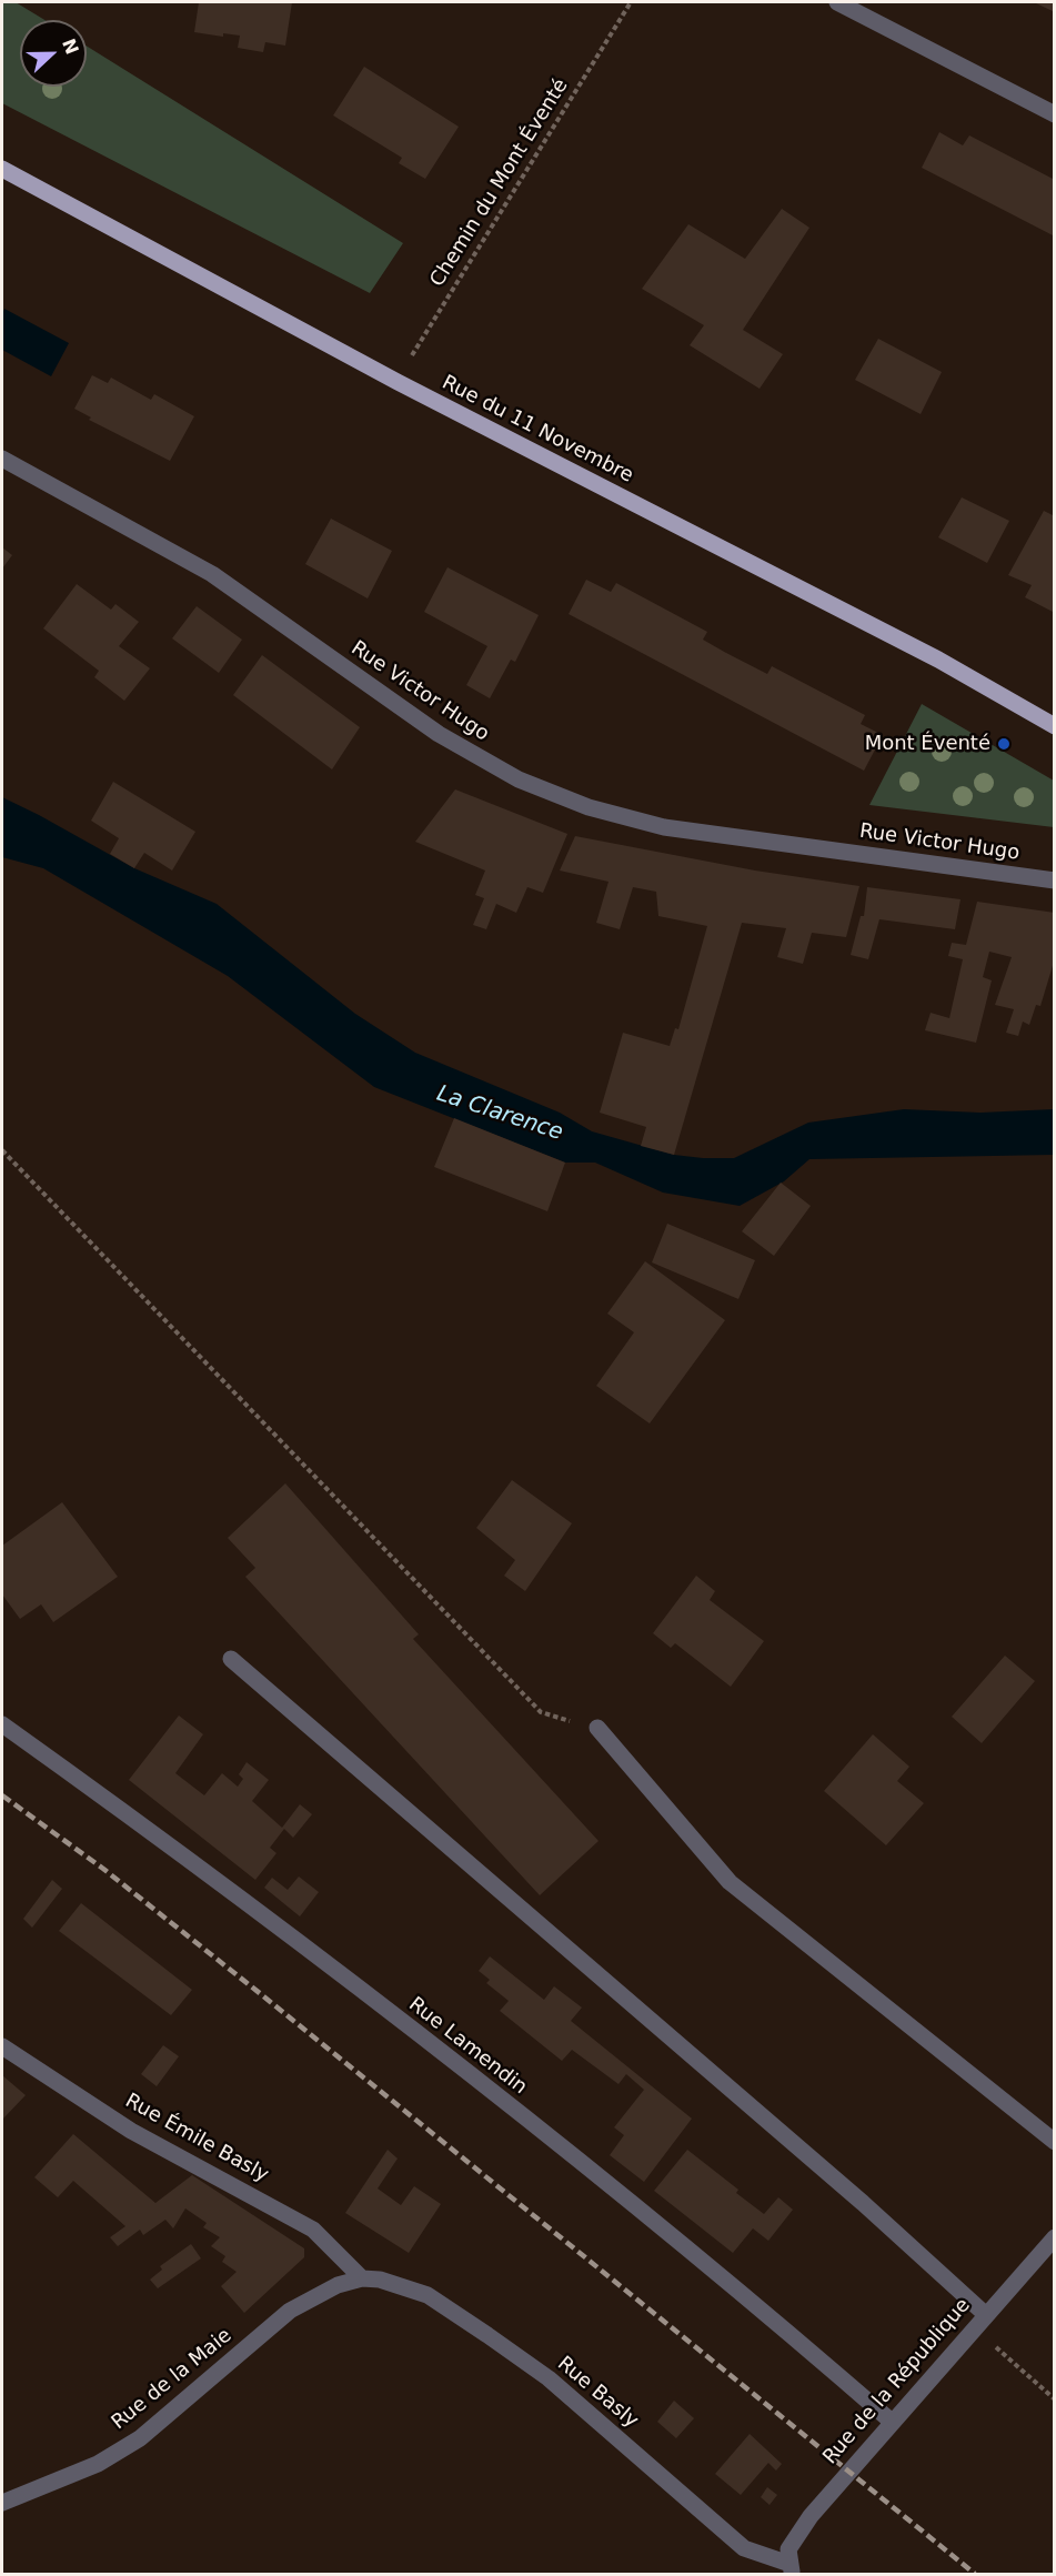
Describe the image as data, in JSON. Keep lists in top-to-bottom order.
{
  "streets": {
    "main road": ["Rue du 11 Novembre"],
    "street": [
      "Rue Victor Hugo",
      "Rue Lamendin",
      "Rue Émile Basly",
      "Rue de la Maie",
      "Rue de la République",
      "Rue Basly"
    ],
    "path": ["Chemin du Mont Éventé"]
  },
  "crossings": [
    ["Chemin du Mont Éventé", "Rue du 11 Novembre"],
    ["Rue Lamendin", "Rue de la République"],
    ["Rue Émile Basly", "Rue de la Maie"],
    ["Rue Émile Basly", "Rue Basly"],
    ["Rue de la Maie", "Rue Basly"],
    ["Rue de la République", "Rue Basly"]
  ],
  "water": ["La Clarence"],
  "places": ["Mont Éventé"],
  "north": "right"
}
